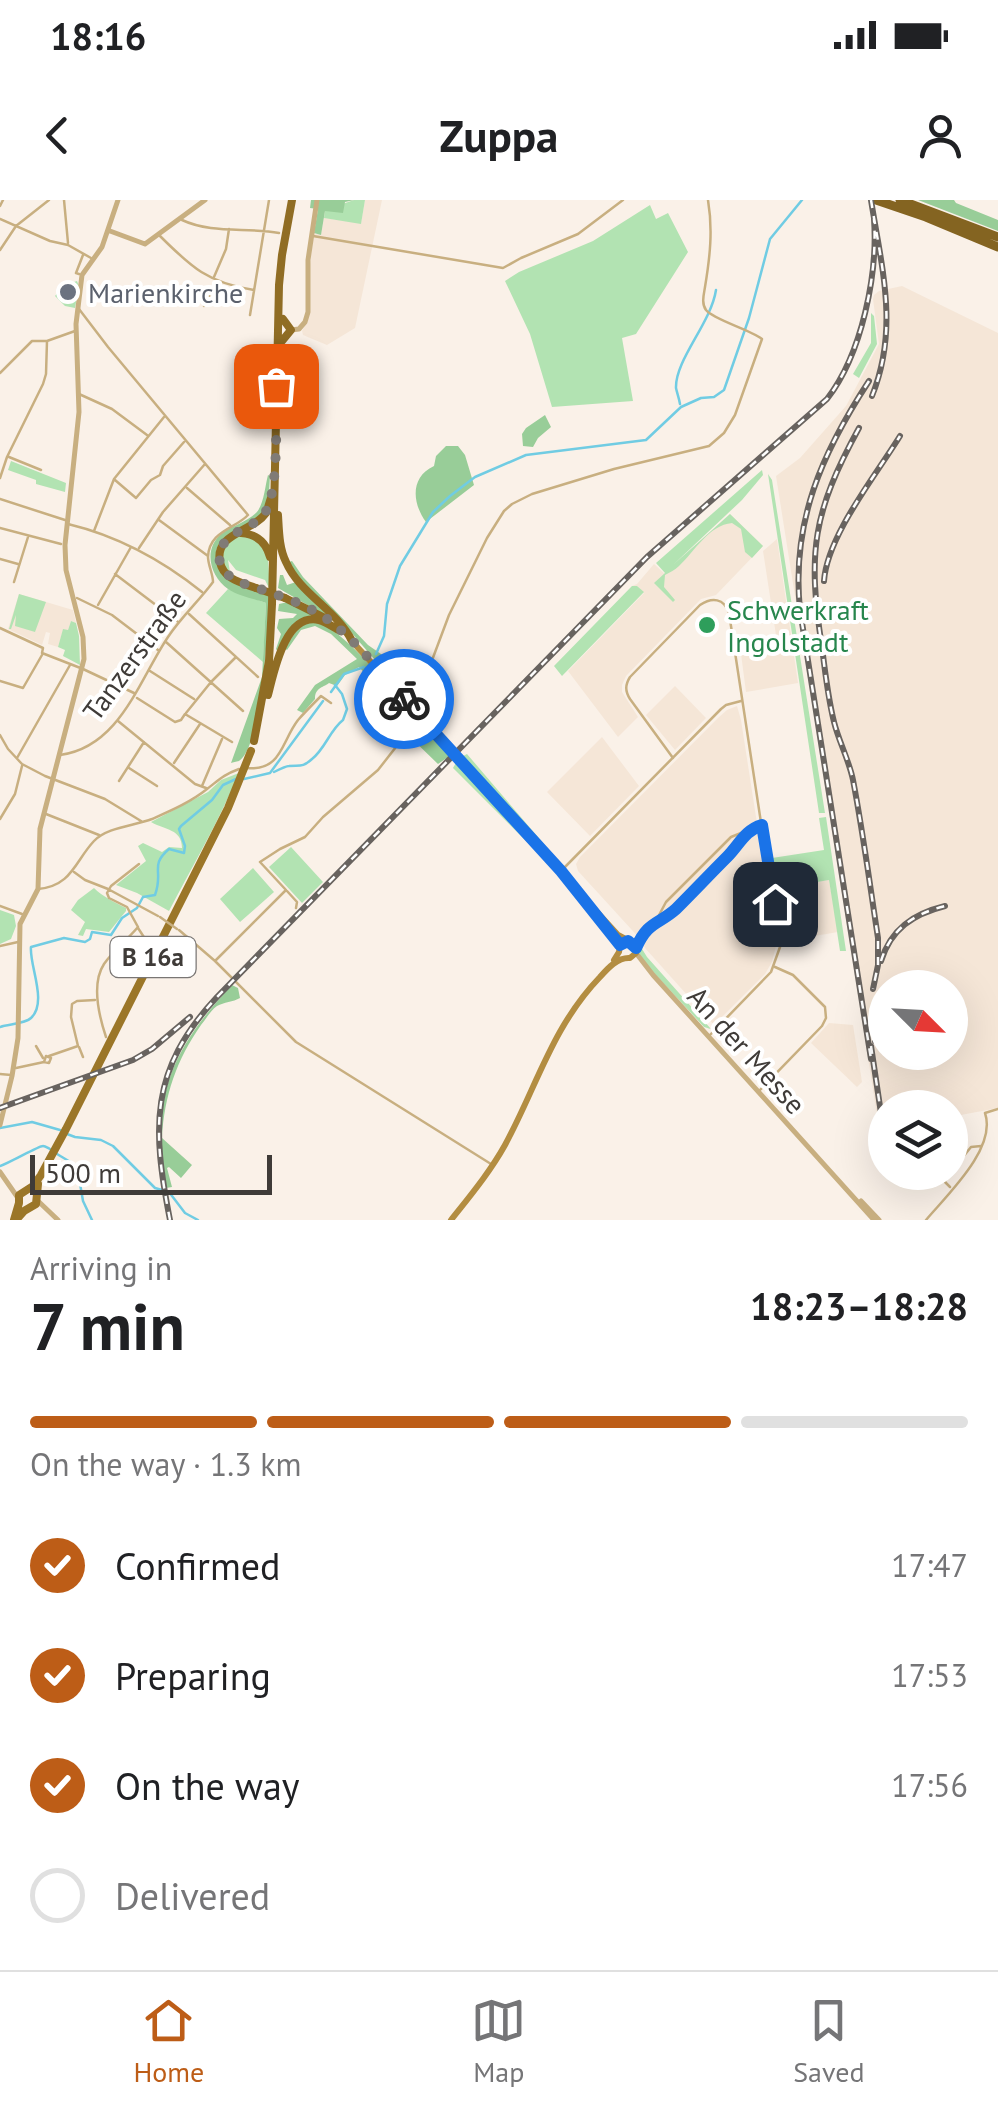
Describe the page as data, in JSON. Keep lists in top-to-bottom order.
{
  "streets": {
    "highway": ["B 16a"],
    "street": ["Tanzerstraße", "An der Messe"]
  },
  "places": ["Marienkirche", "Schwerkraft Ingolstadt"],
  "scale_bar": "500 m",
  "north": "bottom right",
  "page": {
    "status": "18:16",
    "header": "Zuppa",
    "scale": "500 m",
    "heading": ["7 min", "Arriving in", "18:23–18:28"],
    "bar": "On the way · 1.3 km",
    "list": [
      ["Confirmed", "17:47"],
      ["Preparing", "17:53"],
      ["On the way", "17:56"],
      "Delivered"
    ],
    "tabs": ["Home", "Map", "Saved"]
  }
}
